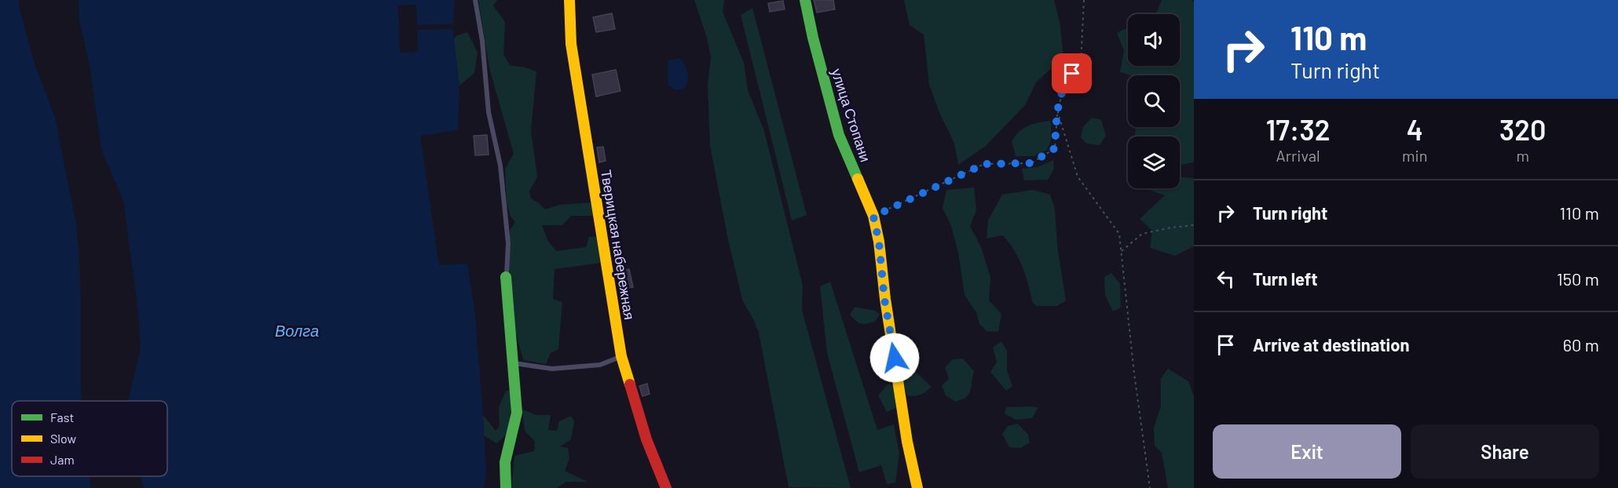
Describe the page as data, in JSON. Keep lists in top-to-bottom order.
{
  "streets": {
    "street": ["улица Стопани", "Тверицкая набережная"]
  },
  "water": ["Волга"],
  "legend": ["Fast", "Slow", "Jam"],
  "page": {
    "turn": ["110 m", "Turn right"],
    "eta": [
      "17:32",
      "Arrival",
      "4",
      "min",
      "320",
      "m"
    ],
    "list": [
      {
        "name": "Turn right",
        "value": "110 m"
      },
      {
        "name": "Turn left",
        "value": "150 m"
      },
      {
        "name": "Arrive at destination",
        "value": "60 m"
      }
    ],
    "buttons": ["Exit", "Share"]
  }
}
